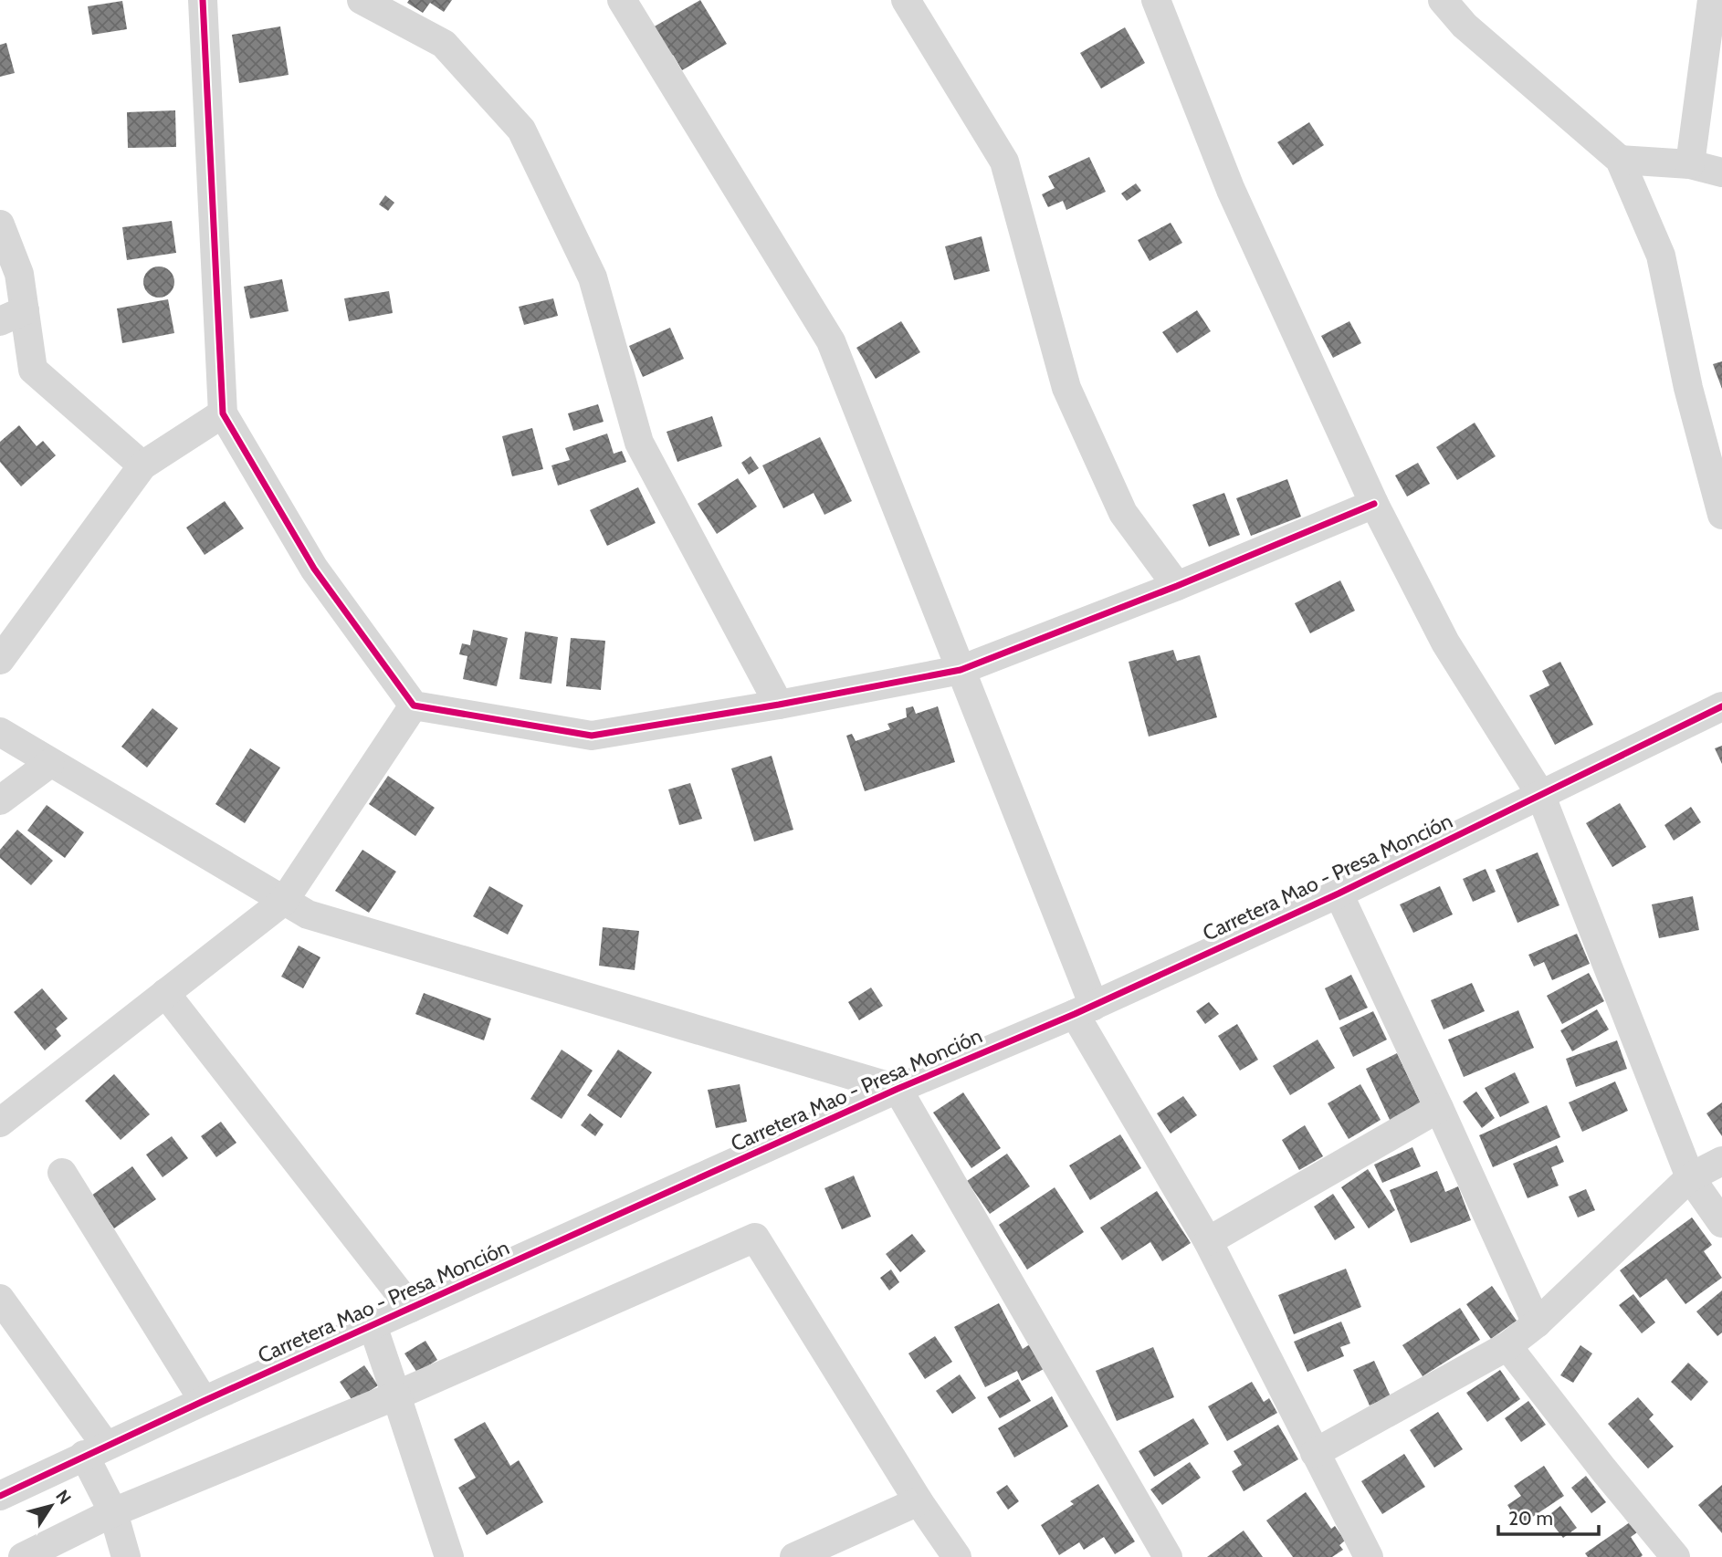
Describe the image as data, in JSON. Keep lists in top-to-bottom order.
{
  "streets": {
    "street": ["Carretera Mao - Presa Monción"]
  },
  "scale_bar": "20 m",
  "north": "top right"
}
